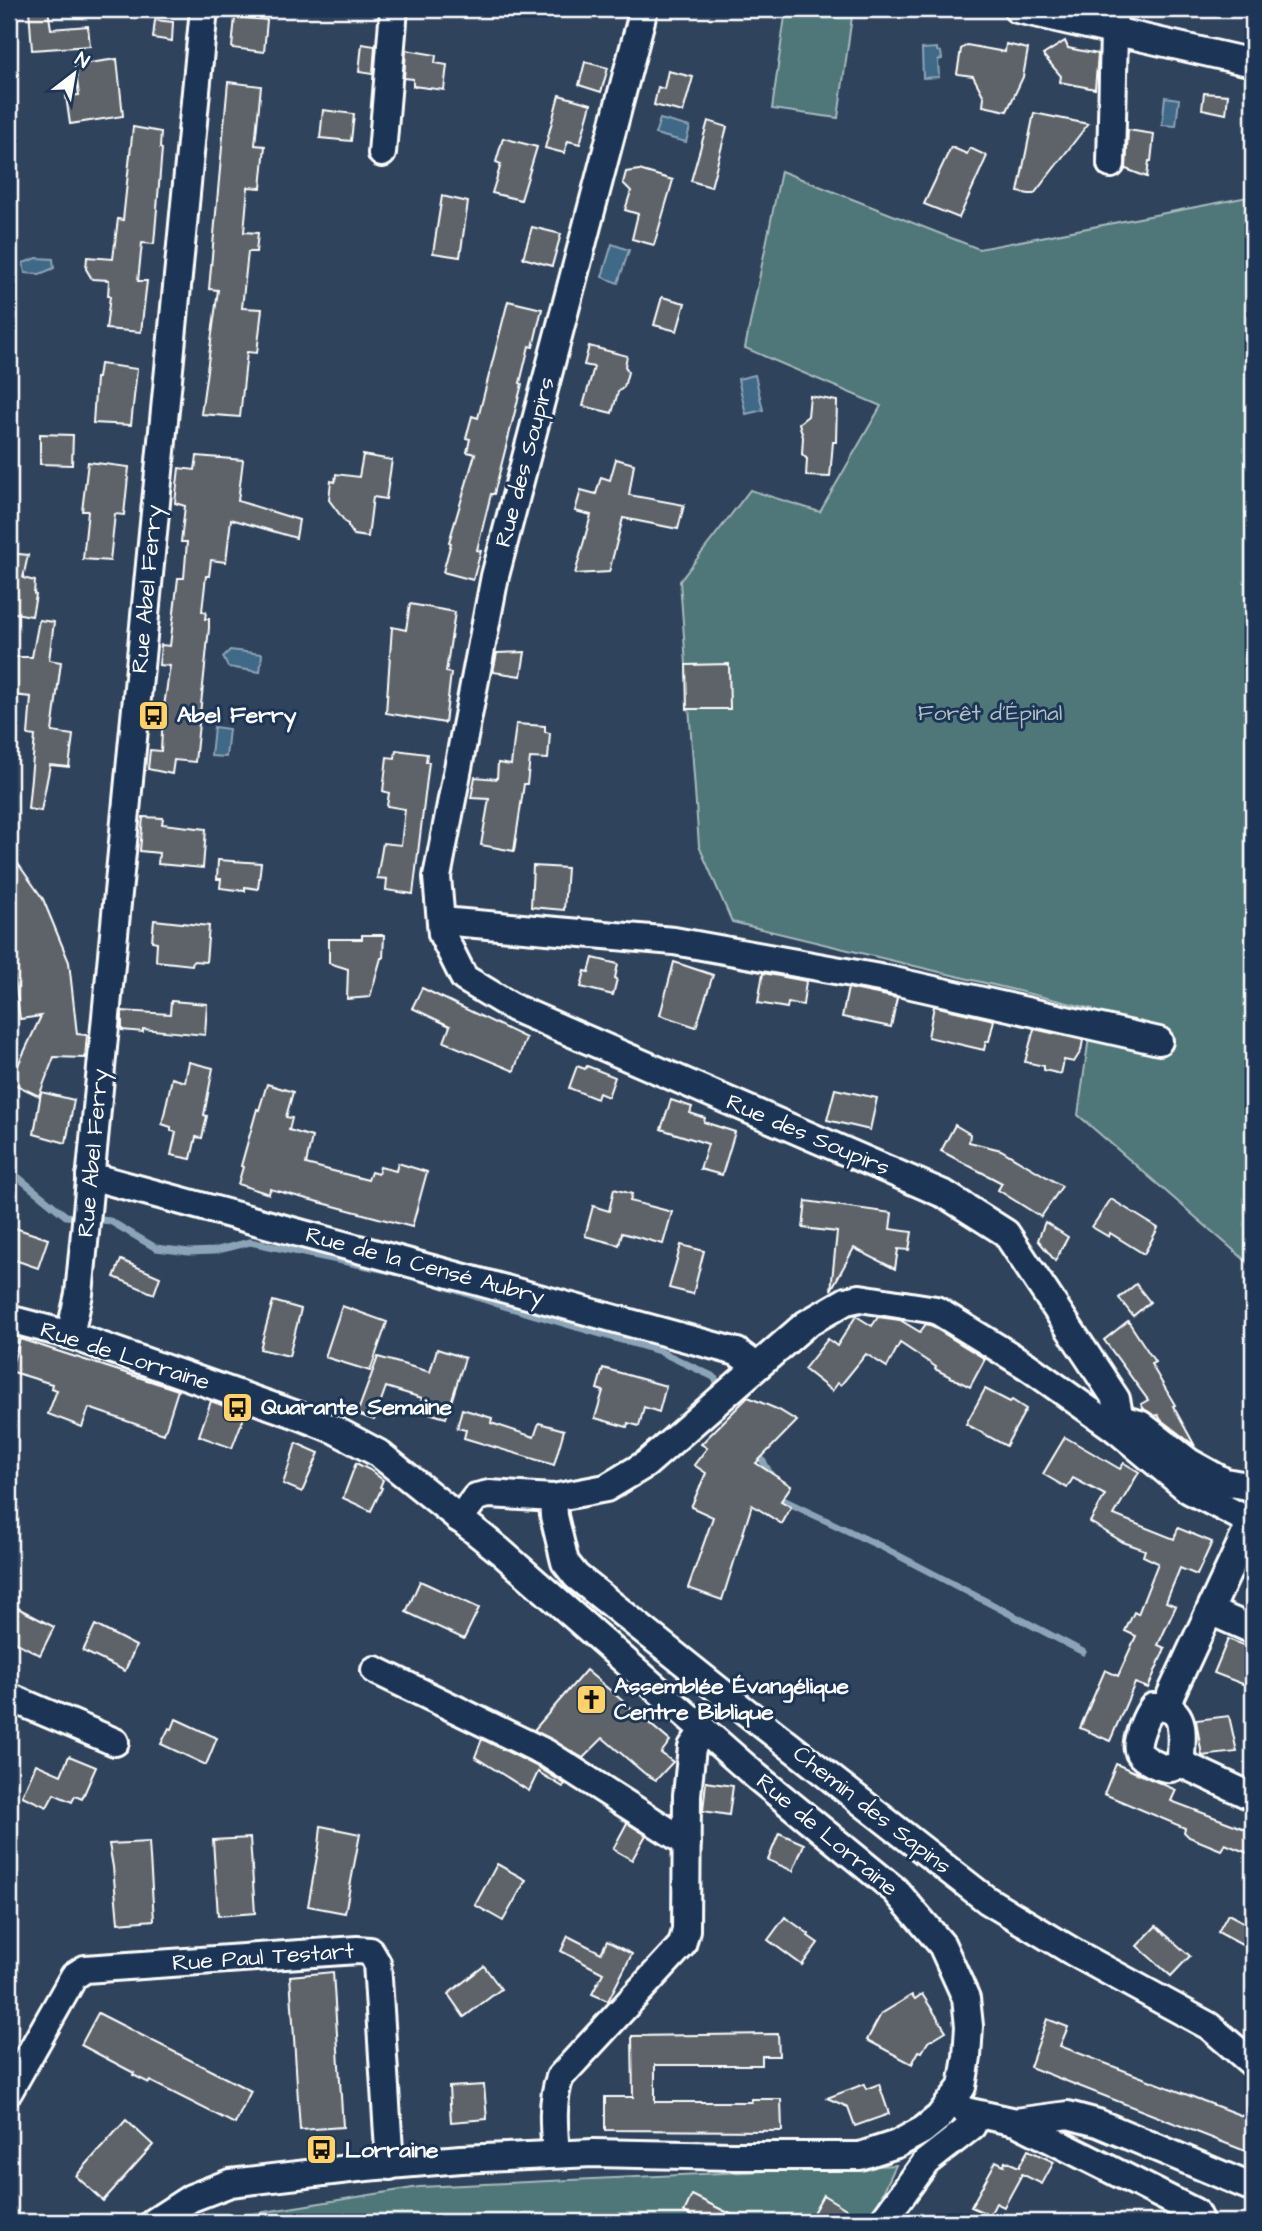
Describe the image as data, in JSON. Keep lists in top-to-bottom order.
{
  "streets": {
    "street": [
      "Rue des Soupirs",
      "Rue Abel Ferry",
      "Rue de la Censé Aubry",
      "Rue de Lorraine",
      "Chemin des Sapins",
      "Rue Paul Testart"
    ]
  },
  "crossings": [
    ["Rue Abel Ferry", "Rue de la Censé Aubry"],
    ["Rue Abel Ferry", "Rue de Lorraine"],
    ["Rue de Lorraine", "Rue Paul Testart"]
  ],
  "parks": ["Forêt d'Épinal"],
  "places": {
    "bus stop": ["Abel Ferry", "Quarante Semaine", "Lorraine"],
    "church": ["Assemblée Évangélique Centre Biblique"]
  },
  "north": "top right"
}
